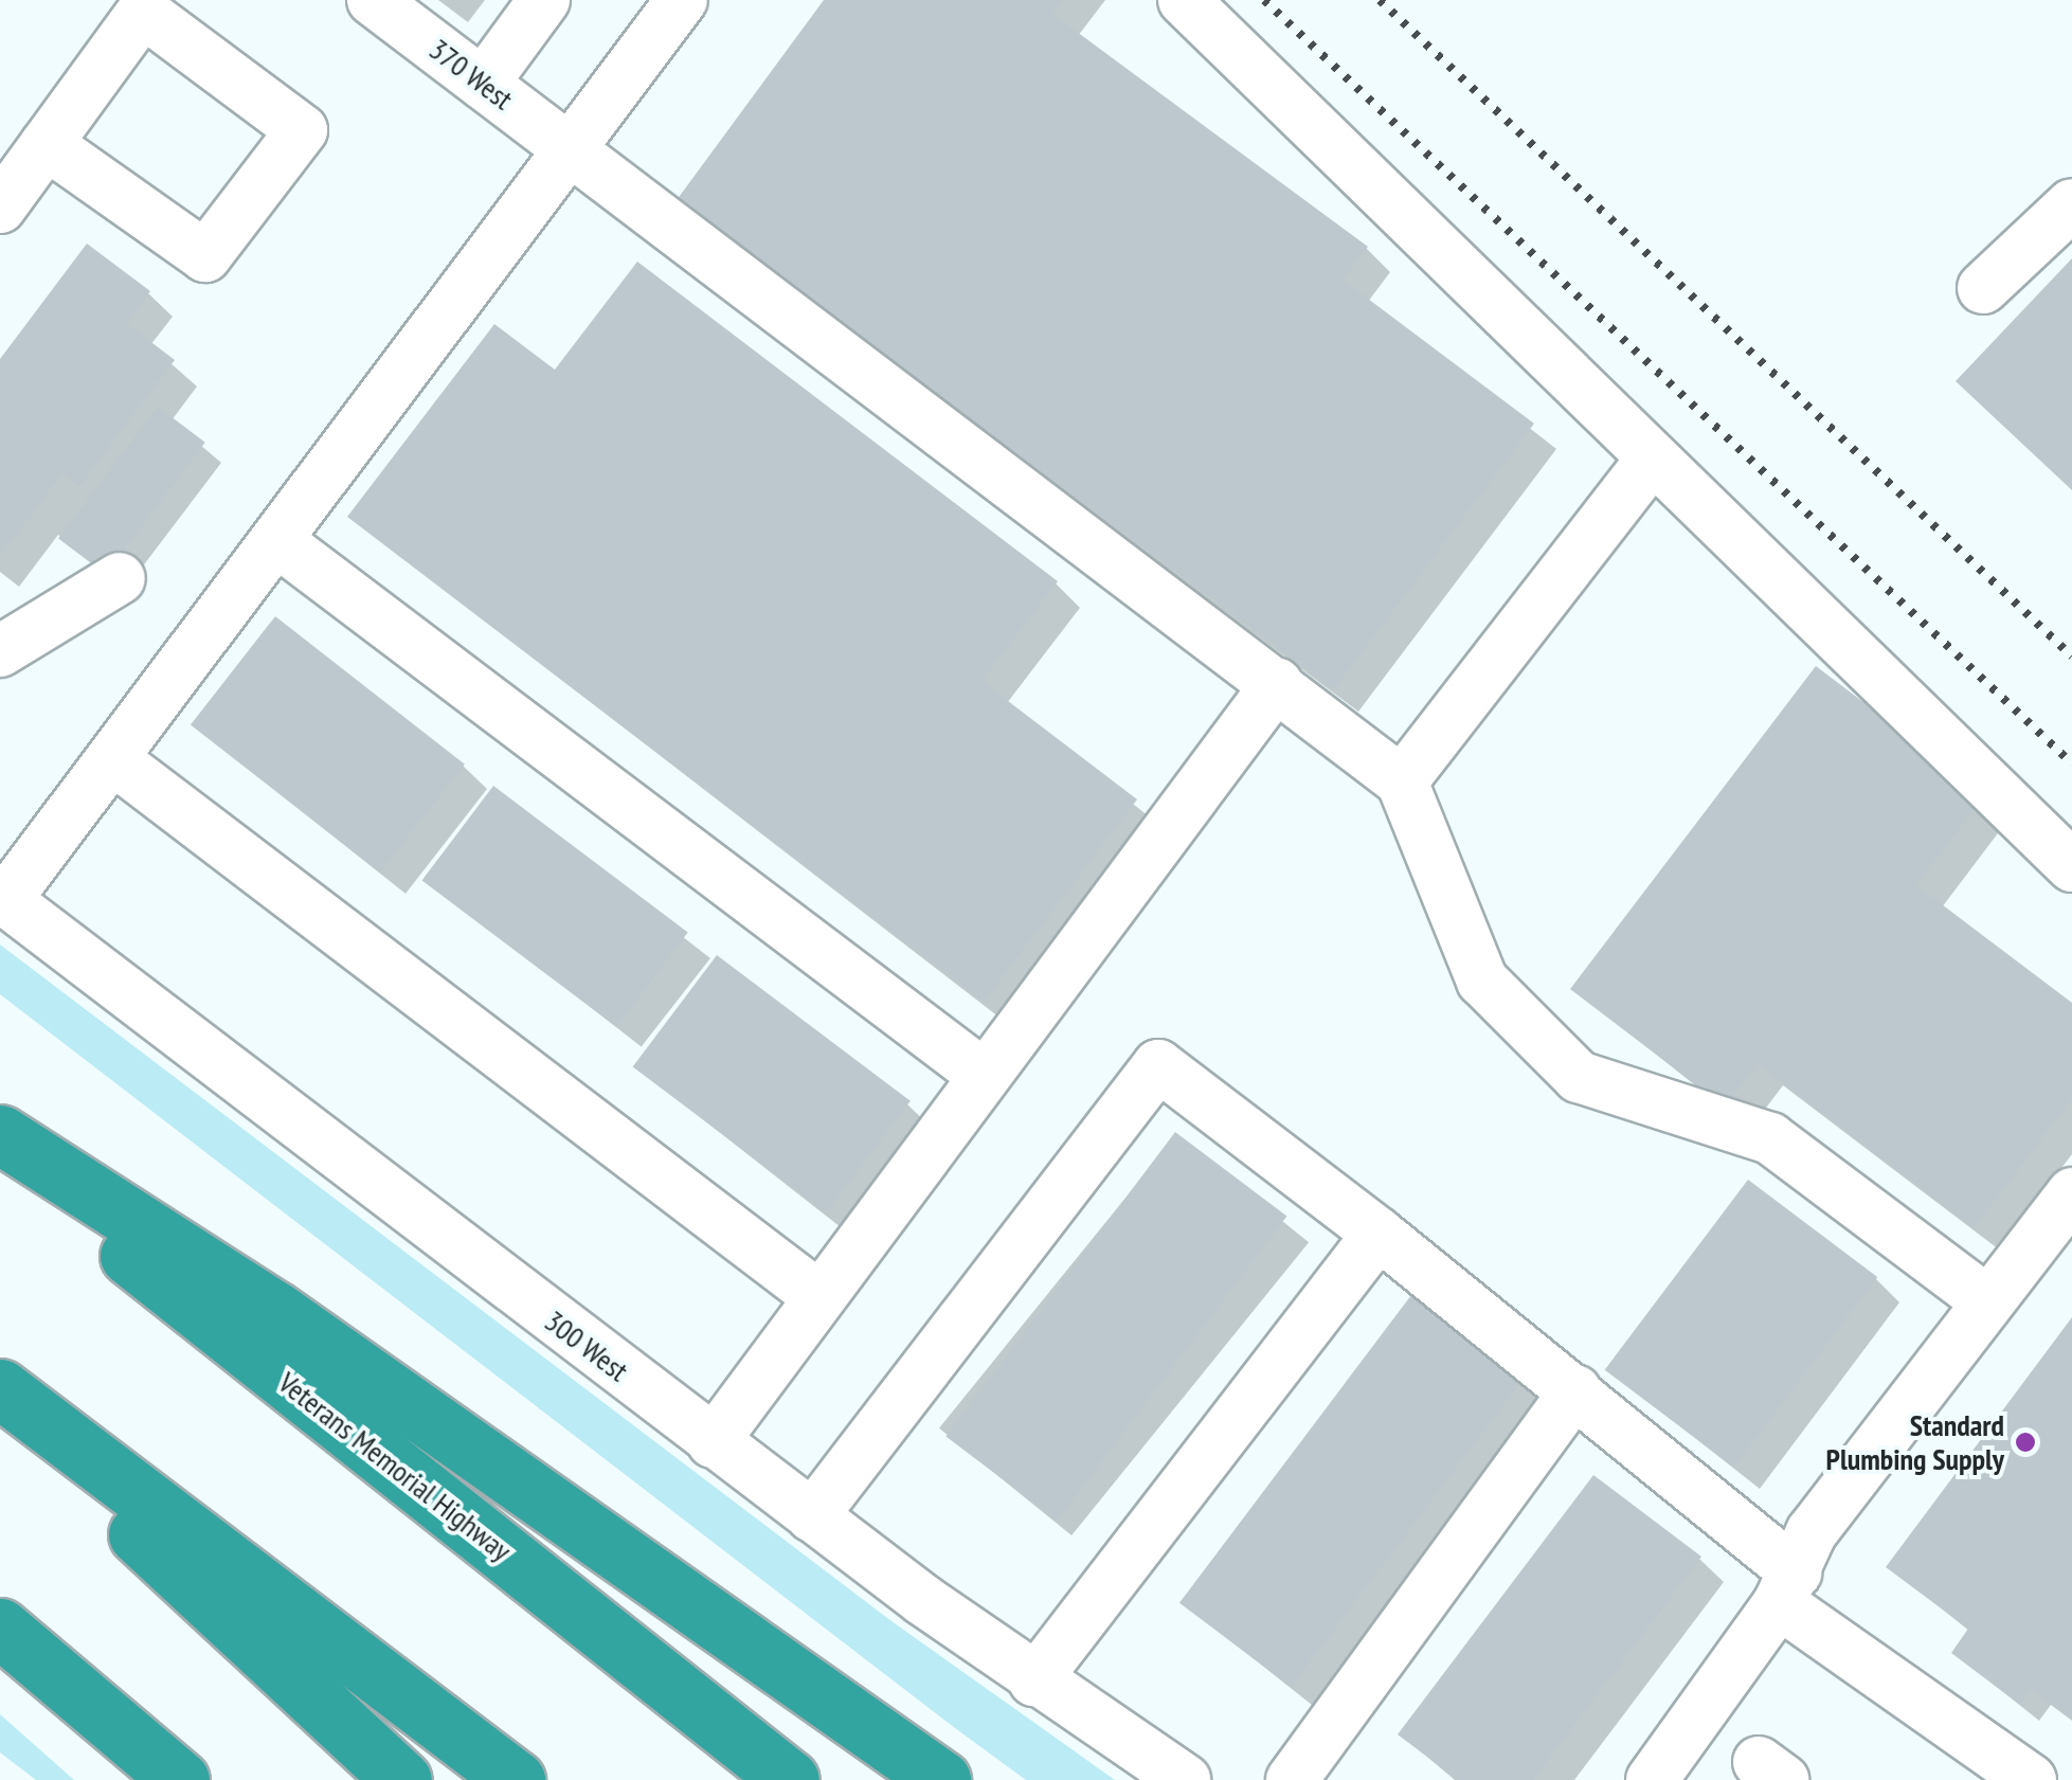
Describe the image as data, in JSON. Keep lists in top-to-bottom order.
{
  "streets": {
    "highway": ["Veterans Memorial Highway"],
    "street": ["370 West", "300 West"]
  },
  "places": ["Standard Plumbing Supply"]
}
